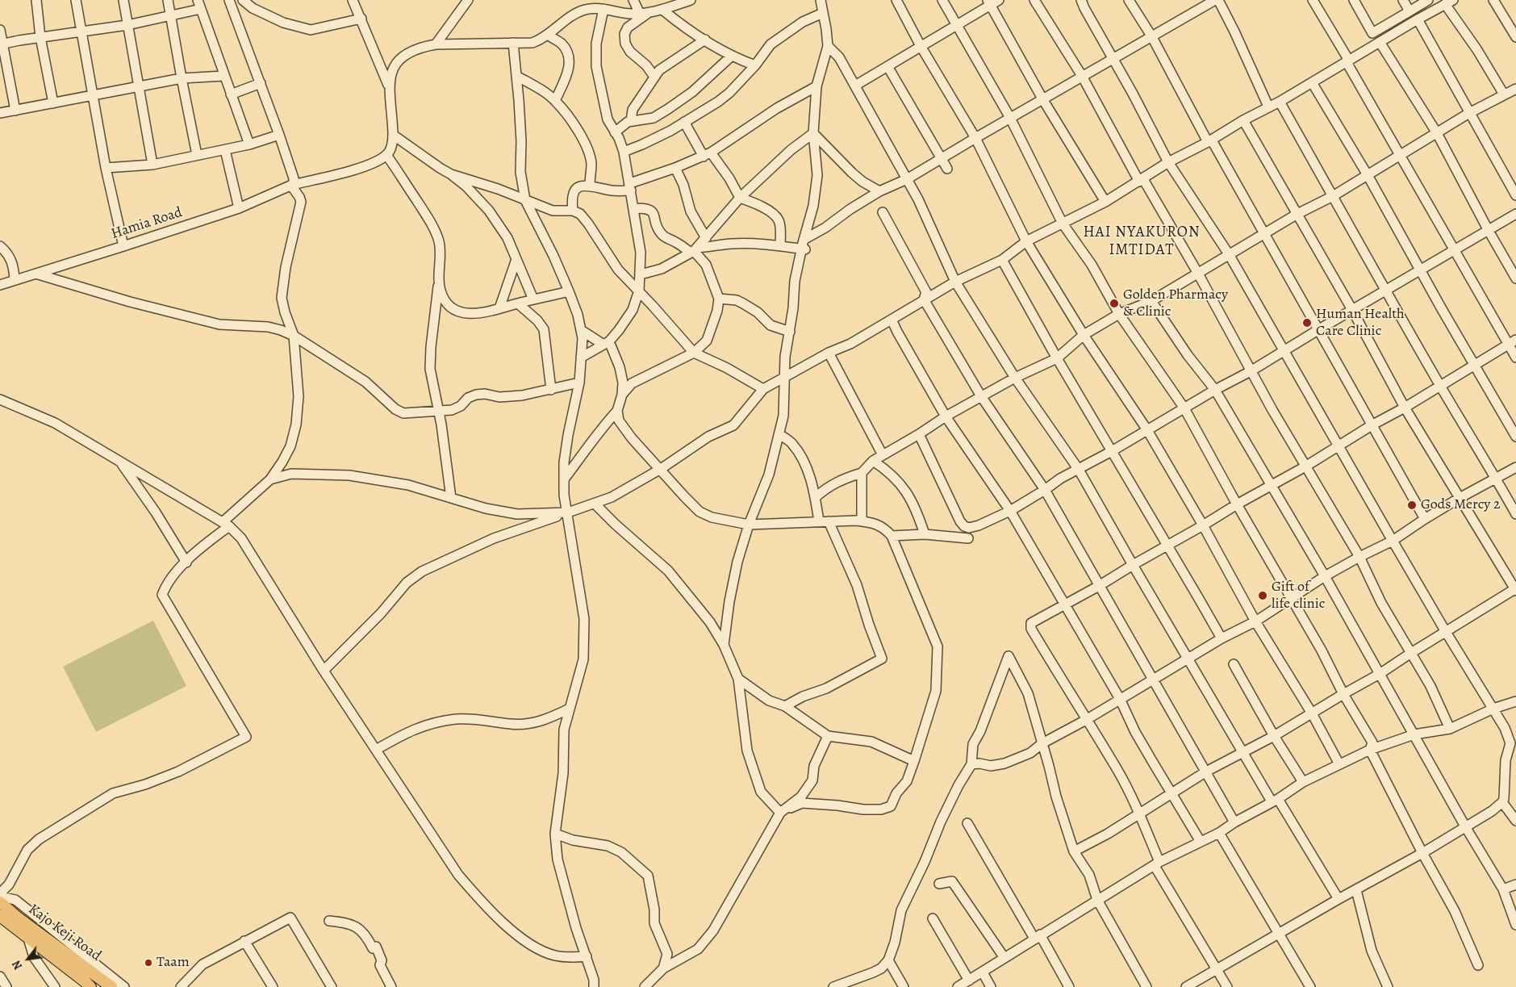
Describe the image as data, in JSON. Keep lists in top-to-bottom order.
{
  "streets": {
    "main road": ["Kajo Keji Road"],
    "street": ["Hamia Road"]
  },
  "districts": ["HAI NYAKURON IMTIDAT"],
  "places": [
    "Golden Pharmacy & Clinic",
    "Human Health Care Clinic",
    "Gods Mercy 2",
    "Gift of life clinic",
    "Taam"
  ],
  "north": "bottom left"
}
